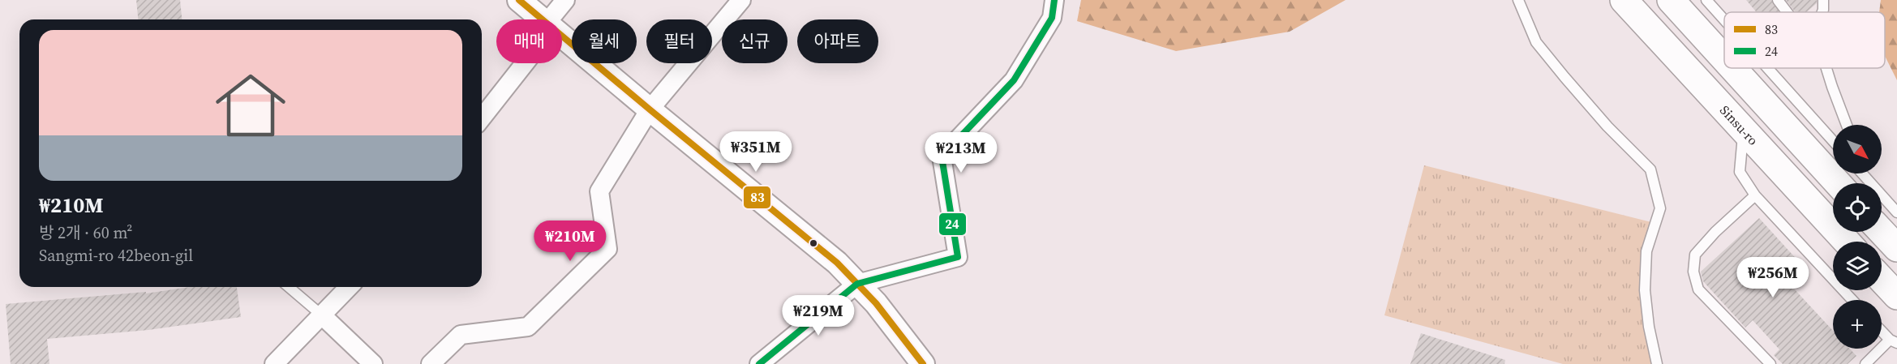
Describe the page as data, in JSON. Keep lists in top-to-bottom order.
{
  "streets": {
    "main road": ["Sinsu-ro"]
  },
  "lines": ["transit line 83", "transit line 24"],
  "legend": ["83", "24"],
  "north": "bottom right",
  "page": {
    "chip": [
      "매매",
      "월세",
      "필터",
      "신규",
      "아파트"
    ],
    "list": [
      {
        "name": "₩210M",
        "note": "방 2개 · 60 m² · Sangmi-ro 42beon-gil"
      }
    ],
    "map_buttons": "+",
    "price": [
      "₩351M",
      "₩213M",
      "₩210M",
      "₩256M",
      "₩219M"
    ]
  }
}
